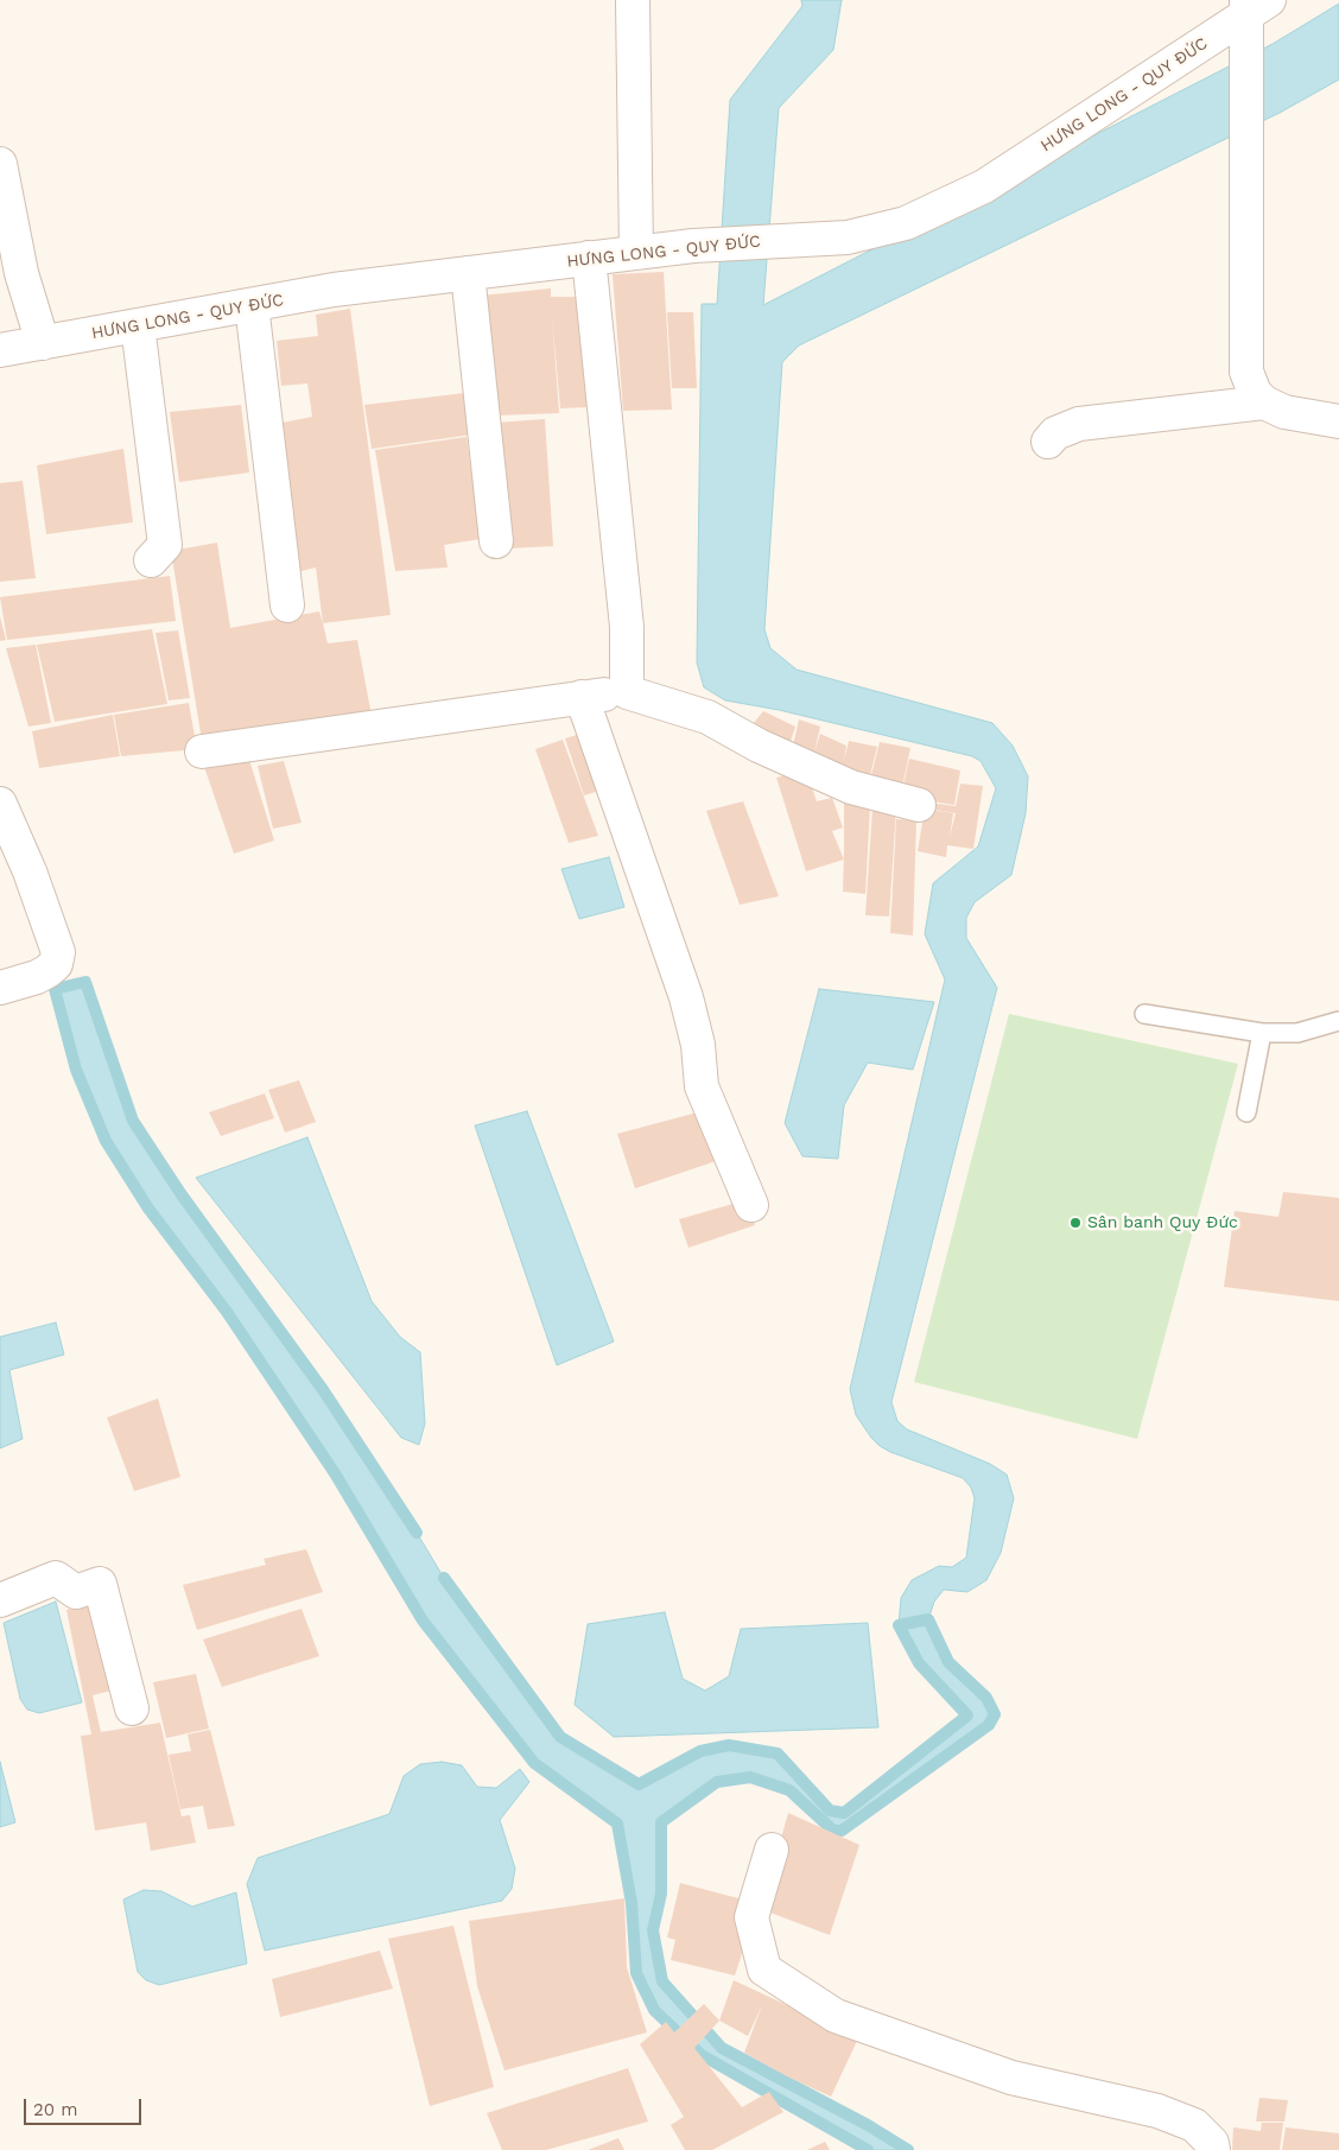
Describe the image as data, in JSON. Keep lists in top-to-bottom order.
{
  "streets": {
    "street": ["HƯNG LONG - QUY ĐỨC"]
  },
  "places": ["Sân banh Quy Đức"],
  "scale_bar": "20 m"
}
